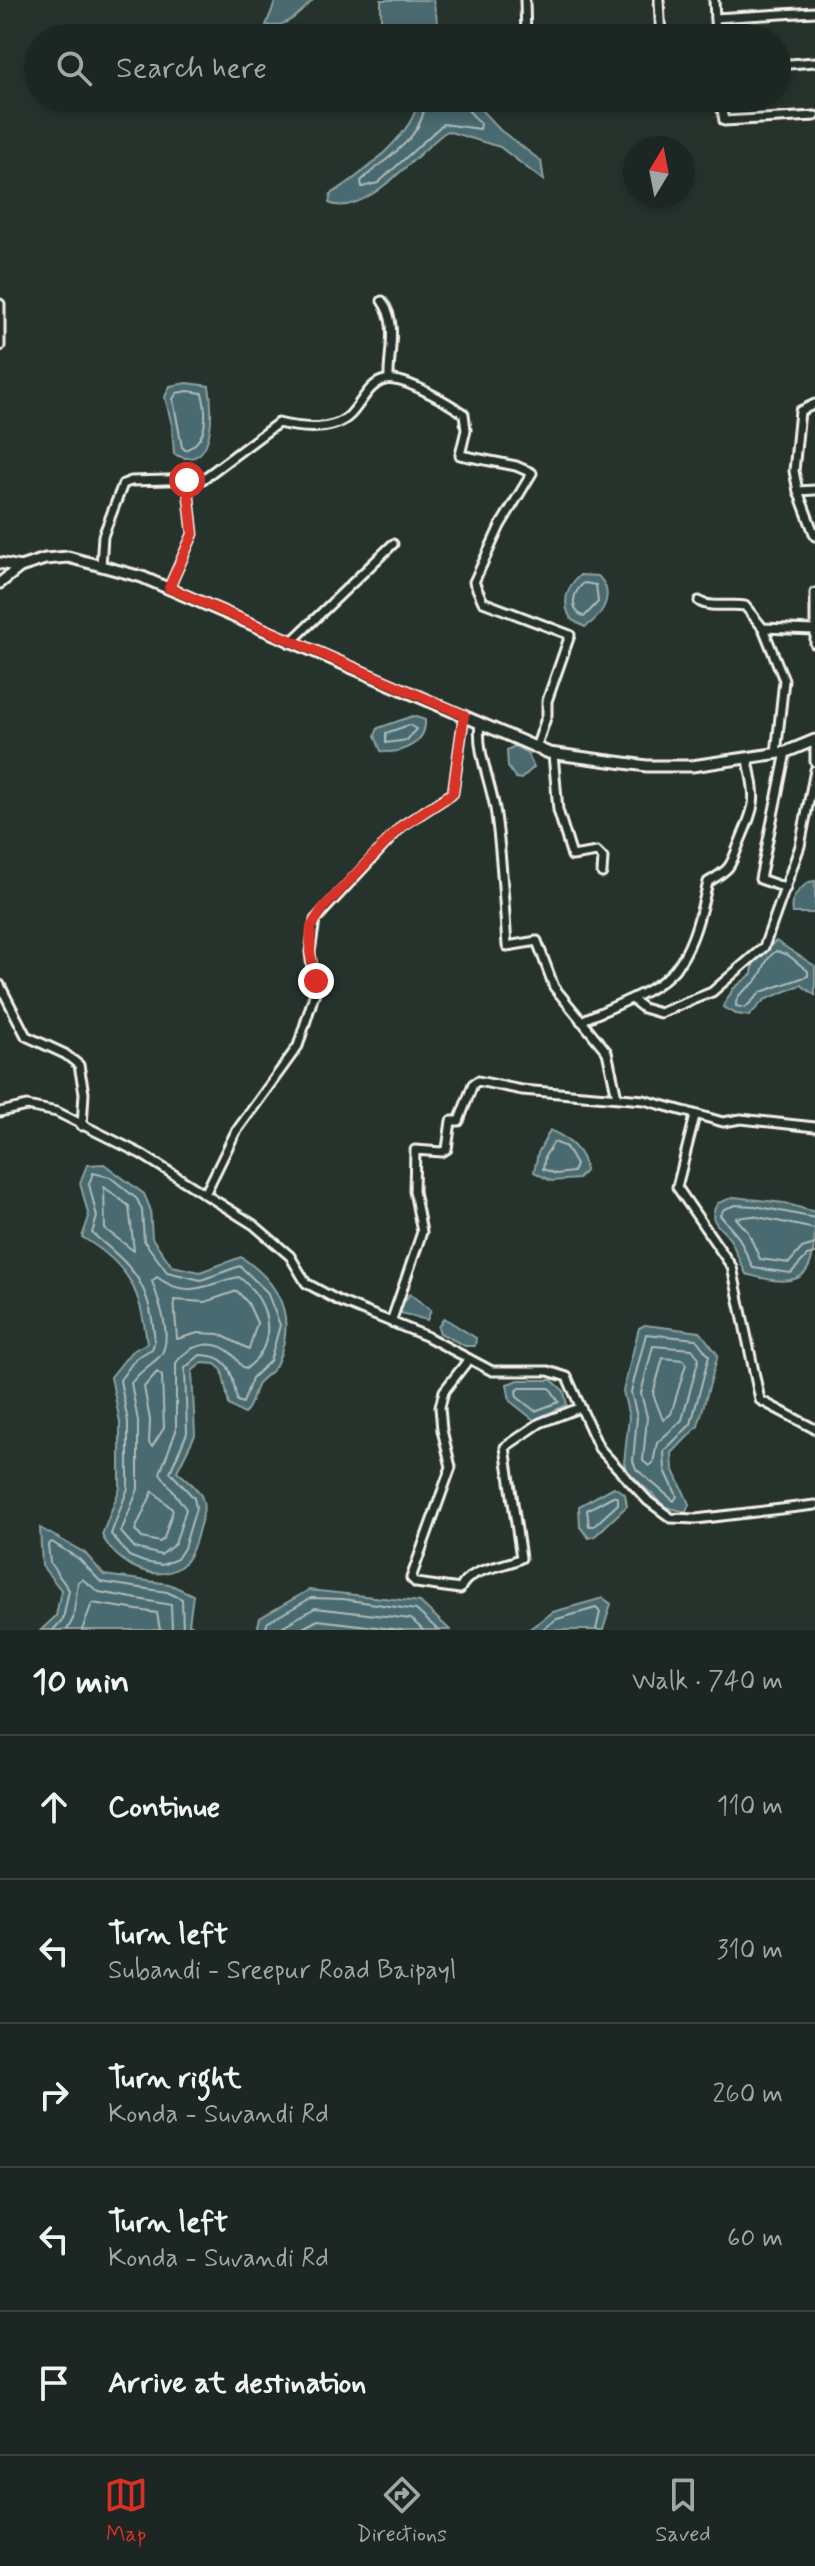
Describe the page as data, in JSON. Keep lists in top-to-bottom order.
{
  "north": "top",
  "page": {
    "search": "Search here",
    "heading": ["10 min", "Walk · 740 m"],
    "list": [
      ["Continue", "110 m"],
      ["Turn left", "Subandi - Sreepur Road Baipayl", "310 m"],
      ["Turn right", "Konda - Suvandi Rd", "260 m"],
      ["Turn left", "Konda - Suvandi Rd", "60 m"],
      "Arrive at destination"
    ],
    "nav": ["Map", "Directions", "Saved"]
  }
}
